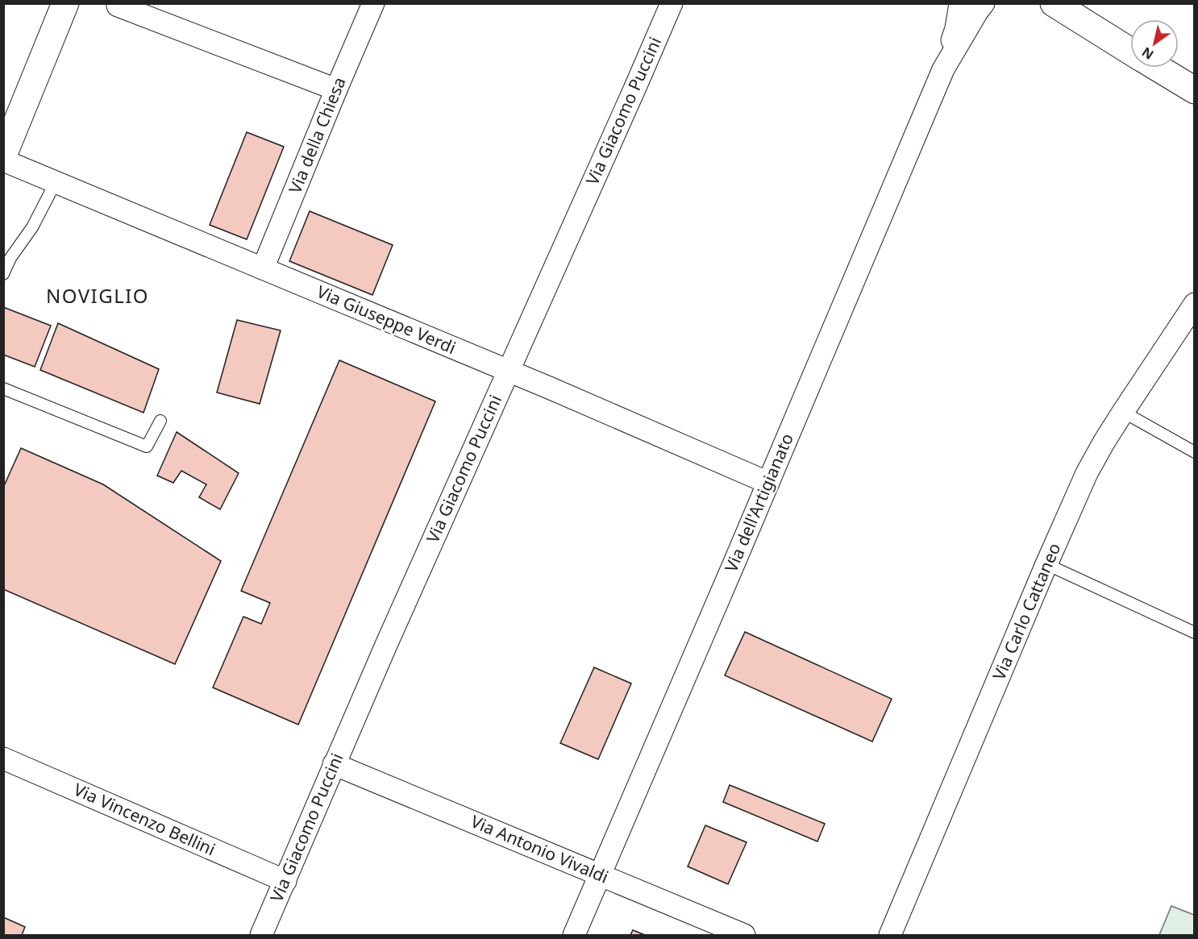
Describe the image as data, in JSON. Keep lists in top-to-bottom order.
{
  "streets": {
    "street": [
      "Via Giacomo Puccini",
      "Via della Chiesa",
      "Via Giuseppe Verdi",
      "Via dell'Artigianato",
      "Via Carlo Cattaneo",
      "Via Vincenzo Bellini",
      "Via Antonio Vivaldi"
    ]
  },
  "crossings": [
    ["Via Giacomo Puccini", "Via Giuseppe Verdi"],
    ["Via Giacomo Puccini", "Via Vincenzo Bellini"],
    ["Via Giacomo Puccini", "Via Antonio Vivaldi"],
    ["Via della Chiesa", "Via Giuseppe Verdi"],
    ["Via Giuseppe Verdi", "Via dell'Artigianato"],
    ["Via dell'Artigianato", "Via Antonio Vivaldi"]
  ],
  "districts": ["NOVIGLIO"],
  "north": "bottom left"
}
